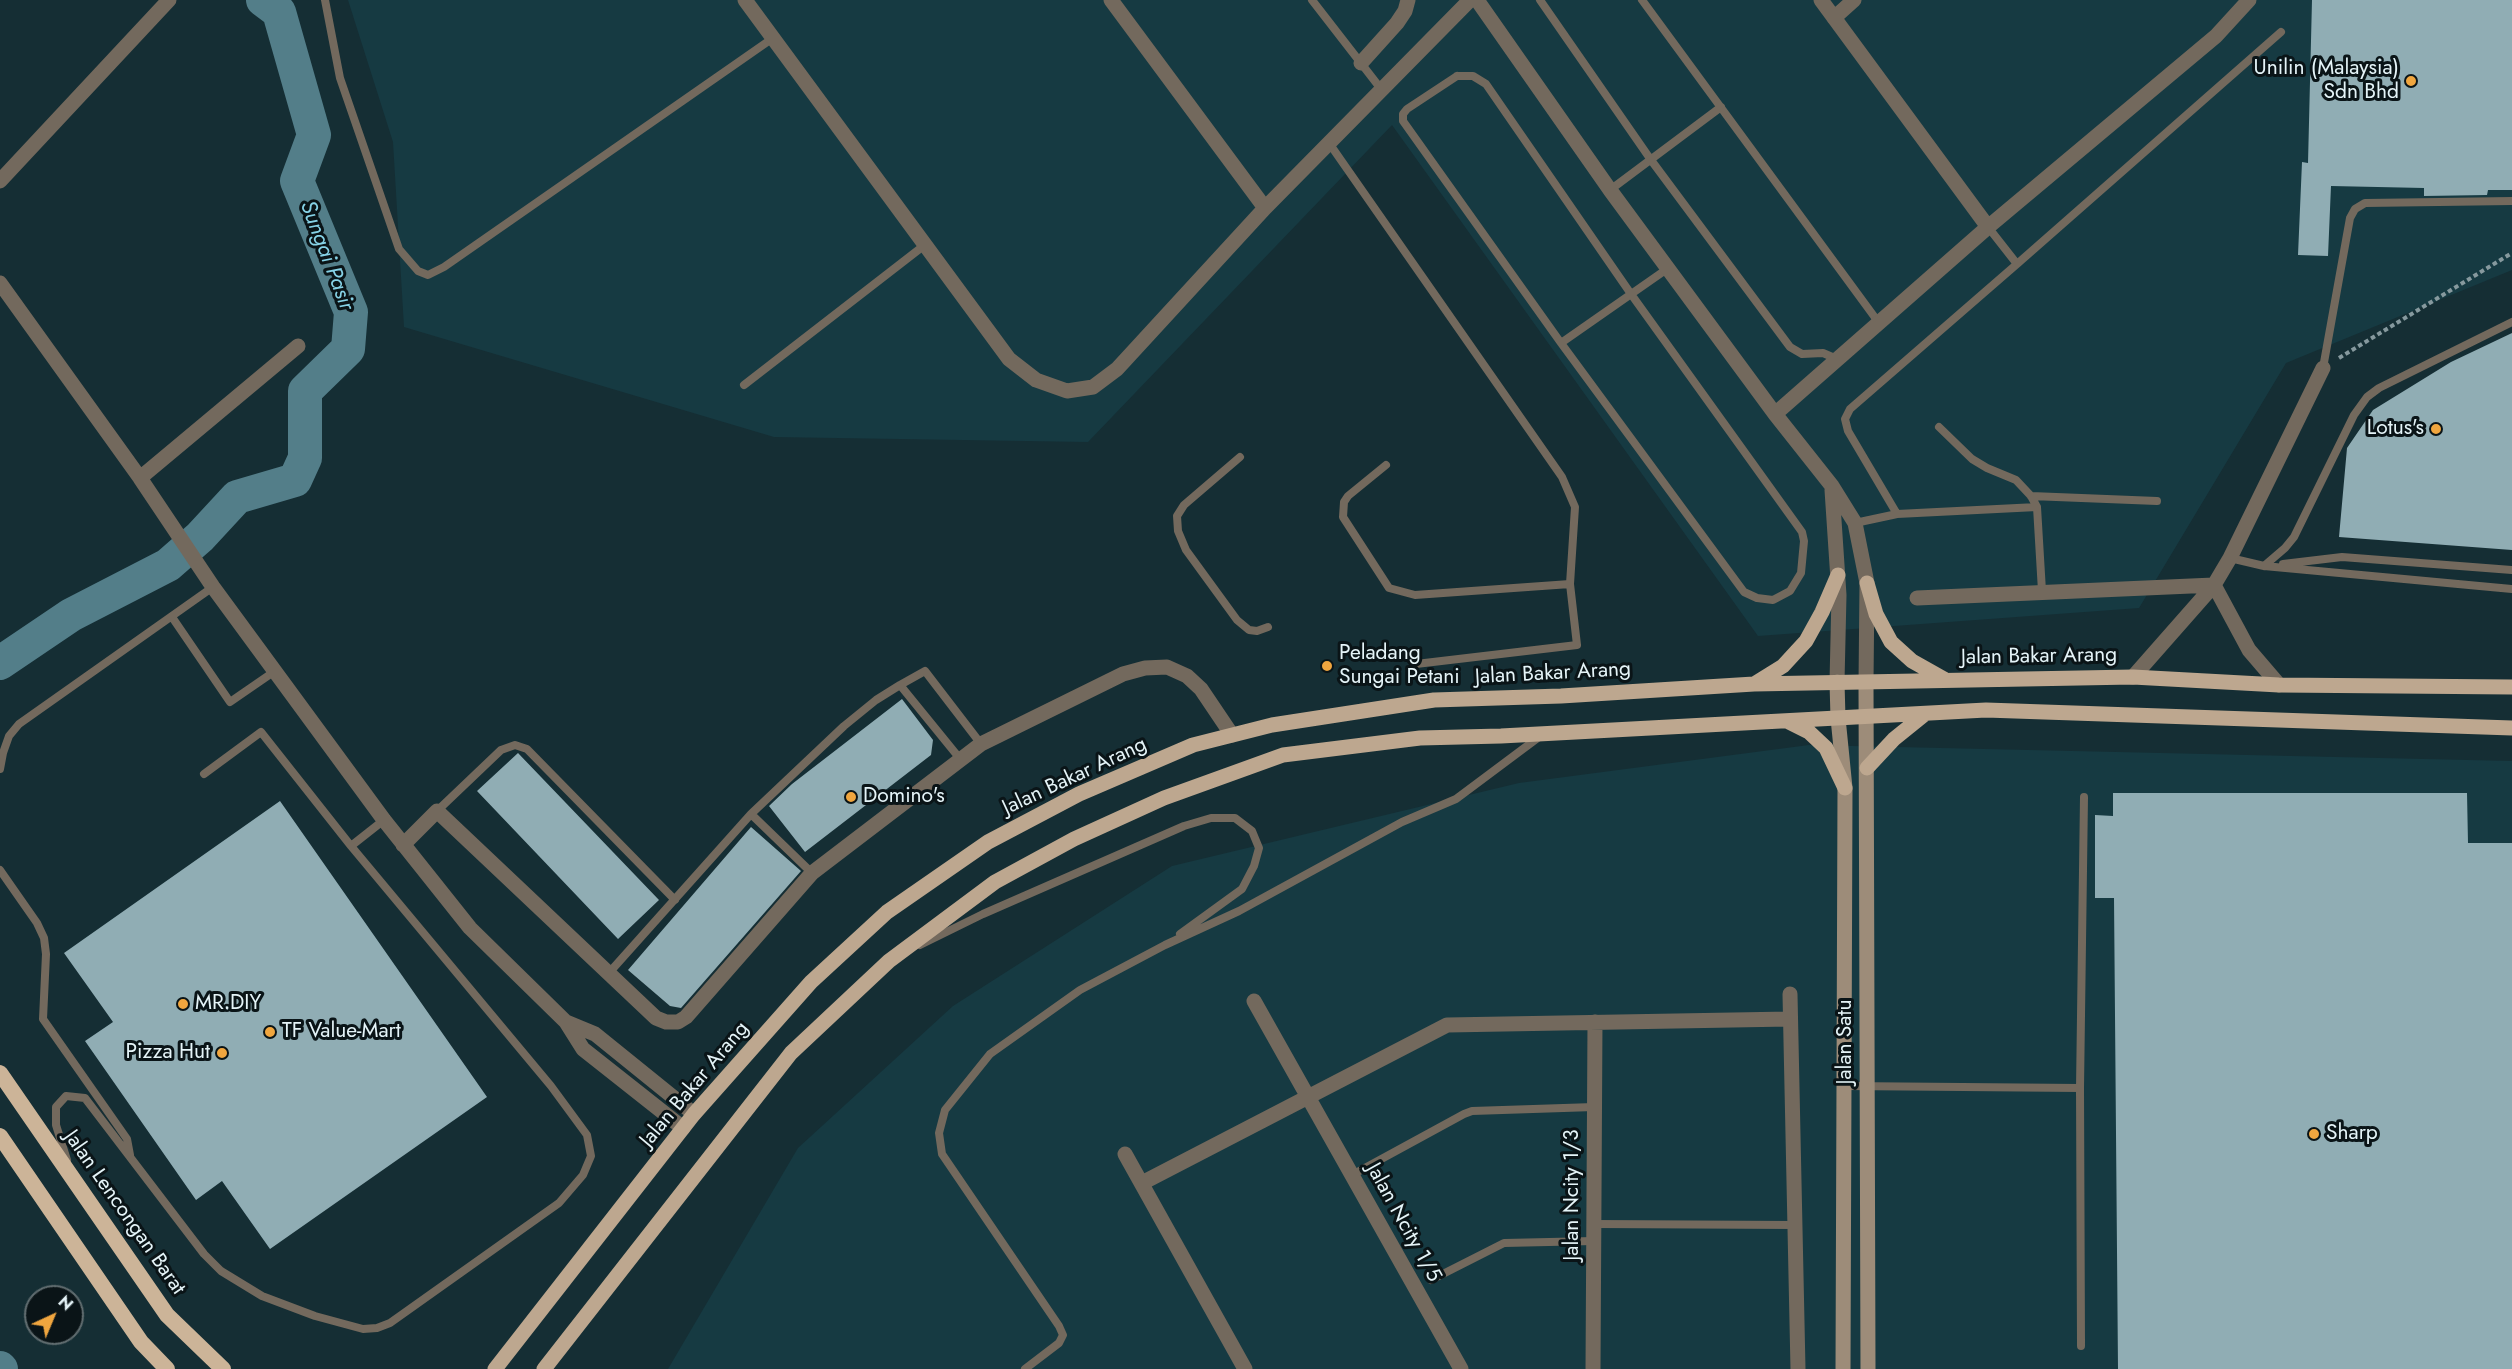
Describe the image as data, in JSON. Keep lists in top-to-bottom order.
{
  "streets": {
    "highway": ["Jalan Lencongan Barat"],
    "main road": ["Jalan Bakar Arang", "Jalan Satu"],
    "street": ["Jalan Ncity 1/3", "Jalan Ncity 1/5"]
  },
  "crossings": [
    ["Jalan Bakar Arang", "Jalan Satu"]
  ],
  "water": ["Sungai Pasir"],
  "places": [
    "Unilin (Malaysia) Sdn Bhd",
    "Lotus's",
    "Peladang Sungai Petani",
    "Domino's",
    "MR.DIY",
    "TF Value-Mart",
    "Pizza Hut",
    "Sharp"
  ],
  "north": "top right"
}
